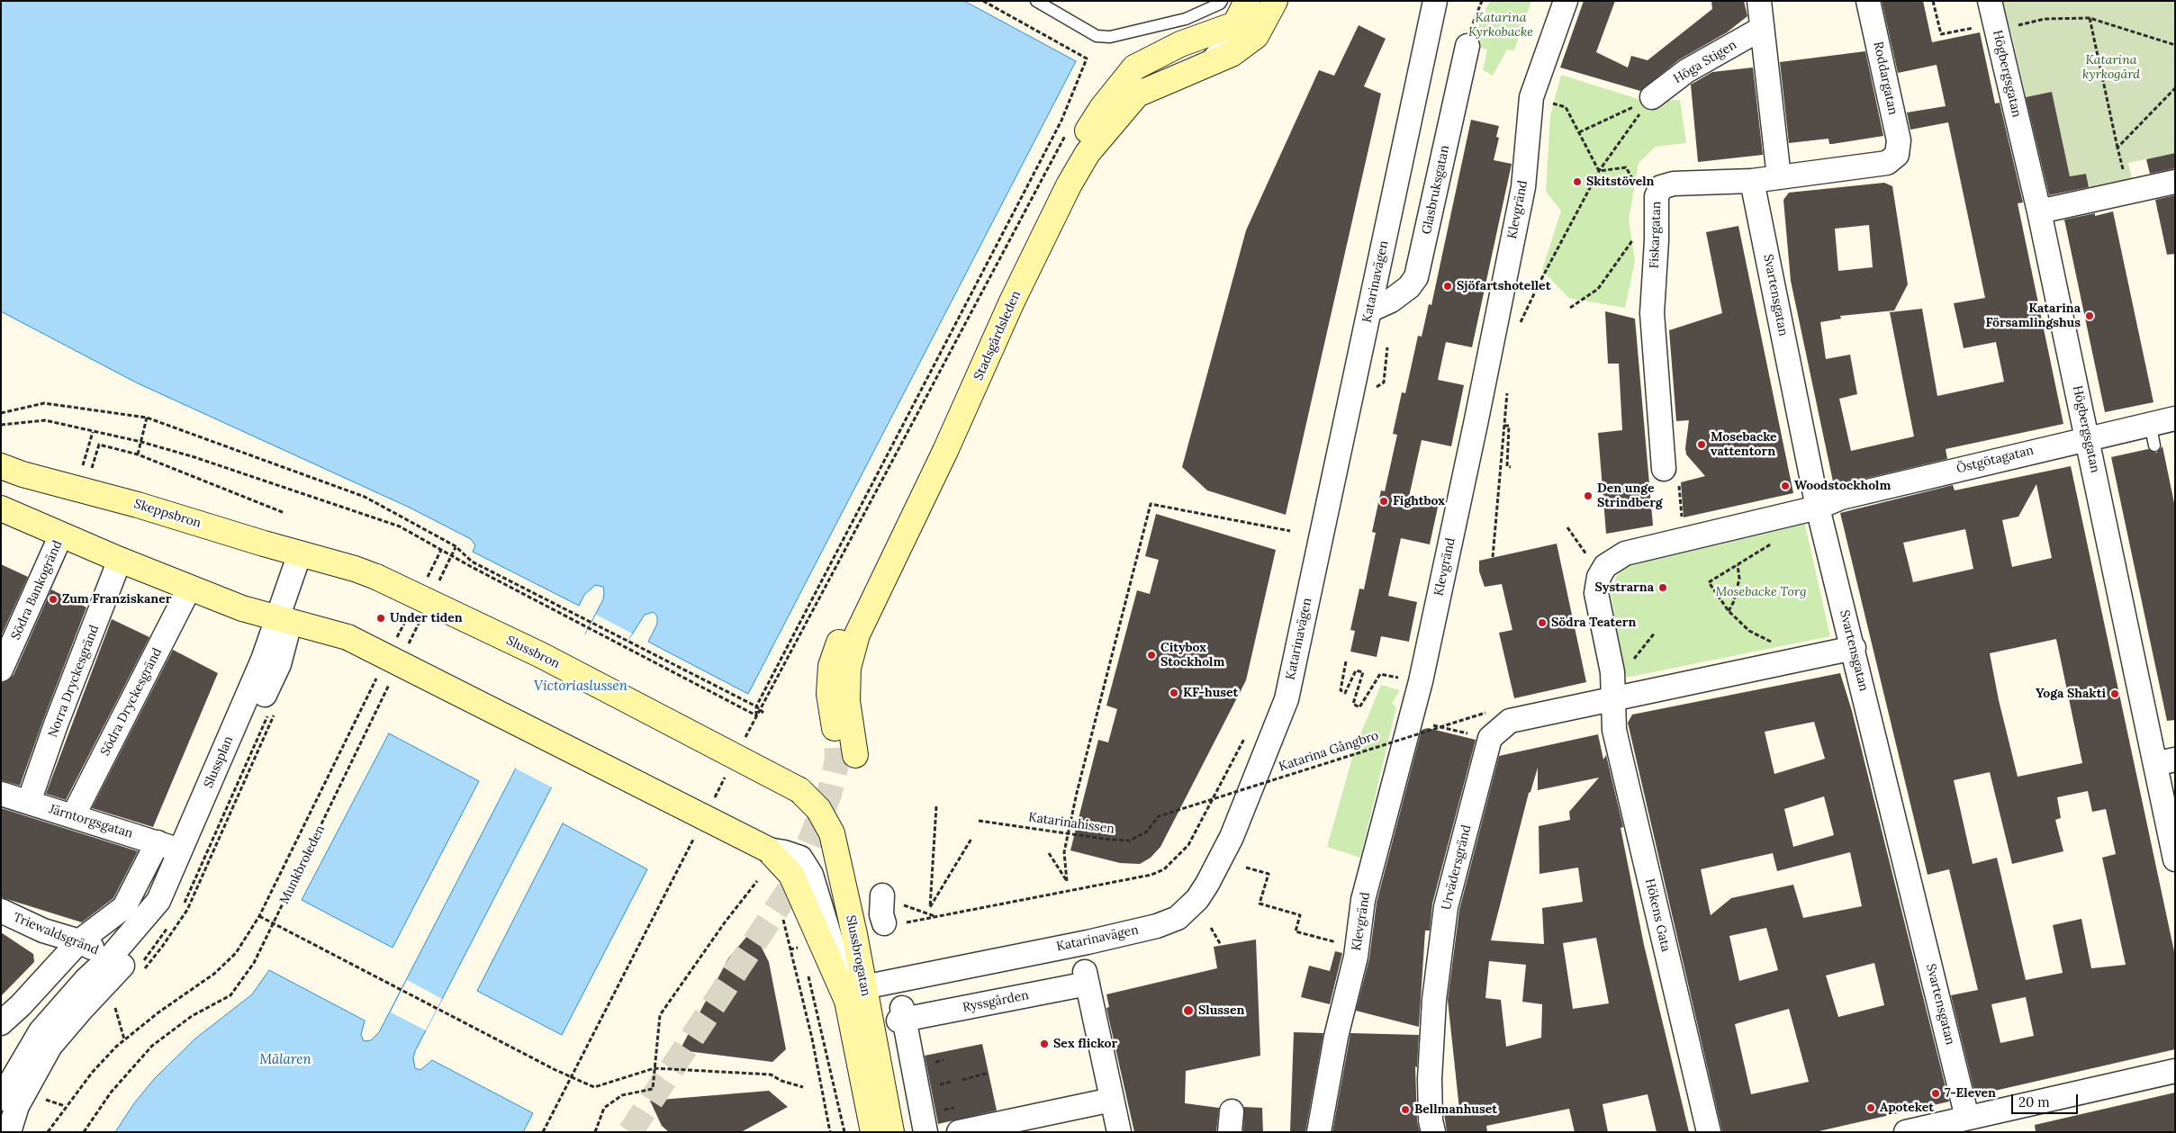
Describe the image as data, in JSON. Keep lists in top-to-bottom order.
{
  "streets": {
    "street": [
      "Höga Stigen",
      "Högbergsgatan",
      "Roddargatan",
      "Glasbruksgatan",
      "Klevgränd",
      "Fiskargatan",
      "Katarinavägen",
      "Svartensgatan",
      "Stadsgårdsleden",
      "Östgötagatan",
      "Skeppsbron",
      "Södra Bankogränd",
      "Slussbron",
      "Norra Dryckesgränd",
      "Södra Dryckesgränd",
      "Slussplan",
      "Järntorgsgatan",
      "Urvädersgränd",
      "Hökens Gata",
      "Triewaldsgränd",
      "Slussbrogatan",
      "Ryssgården"
    ],
    "path": ["Katarina Gångbro", "Katarinahissen", "Munkbroleden"]
  },
  "crossings": [
    ["Högbergsgatan", "Östgötagatan"],
    ["Roddargatan", "Fiskargatan"],
    ["Glasbruksgatan", "Katarinavägen"],
    ["Fiskargatan", "Svartensgatan"],
    ["Katarinavägen", "Slussbrogatan"],
    ["Svartensgatan", "Östgötagatan"],
    ["Skeppsbron", "Slussbron"],
    ["Skeppsbron", "Slussplan"],
    ["Slussbron", "Slussbrogatan"],
    ["Norra Dryckesgränd", "Järntorgsgatan"],
    ["Södra Dryckesgränd", "Järntorgsgatan"],
    ["Katarina Gångbro", "Katarinahissen"],
    ["Slussplan", "Järntorgsgatan"],
    ["Slussplan", "Triewaldsgränd"],
    ["Slussplan", "Slussbrogatan"],
    ["Urvädersgränd", "Hökens Gata"]
  ],
  "water": ["Victoriaslussen", "Mälaren"],
  "parks": ["Katarina Kyrkobacke", "Katarina kyrkogård", "Mosebacke Torg"],
  "places": [
    "Skitstöveln",
    "Sjöfartshotellet",
    "Katarina Församlingshus",
    "Mosebacke vattentorn",
    "Woodstockholm",
    "Den unge Strindberg",
    "Fightbox",
    "Systrarna",
    "Zum Franziskaner",
    "Under tiden",
    "Södra Teatern",
    "Citybox Stockholm",
    "KF-huset",
    "Yoga Shakti",
    "Slussen",
    "Sex flickor",
    "7-Eleven",
    "Apoteket",
    "Bellmanhuset"
  ],
  "scale_bar": "20 m"
}
